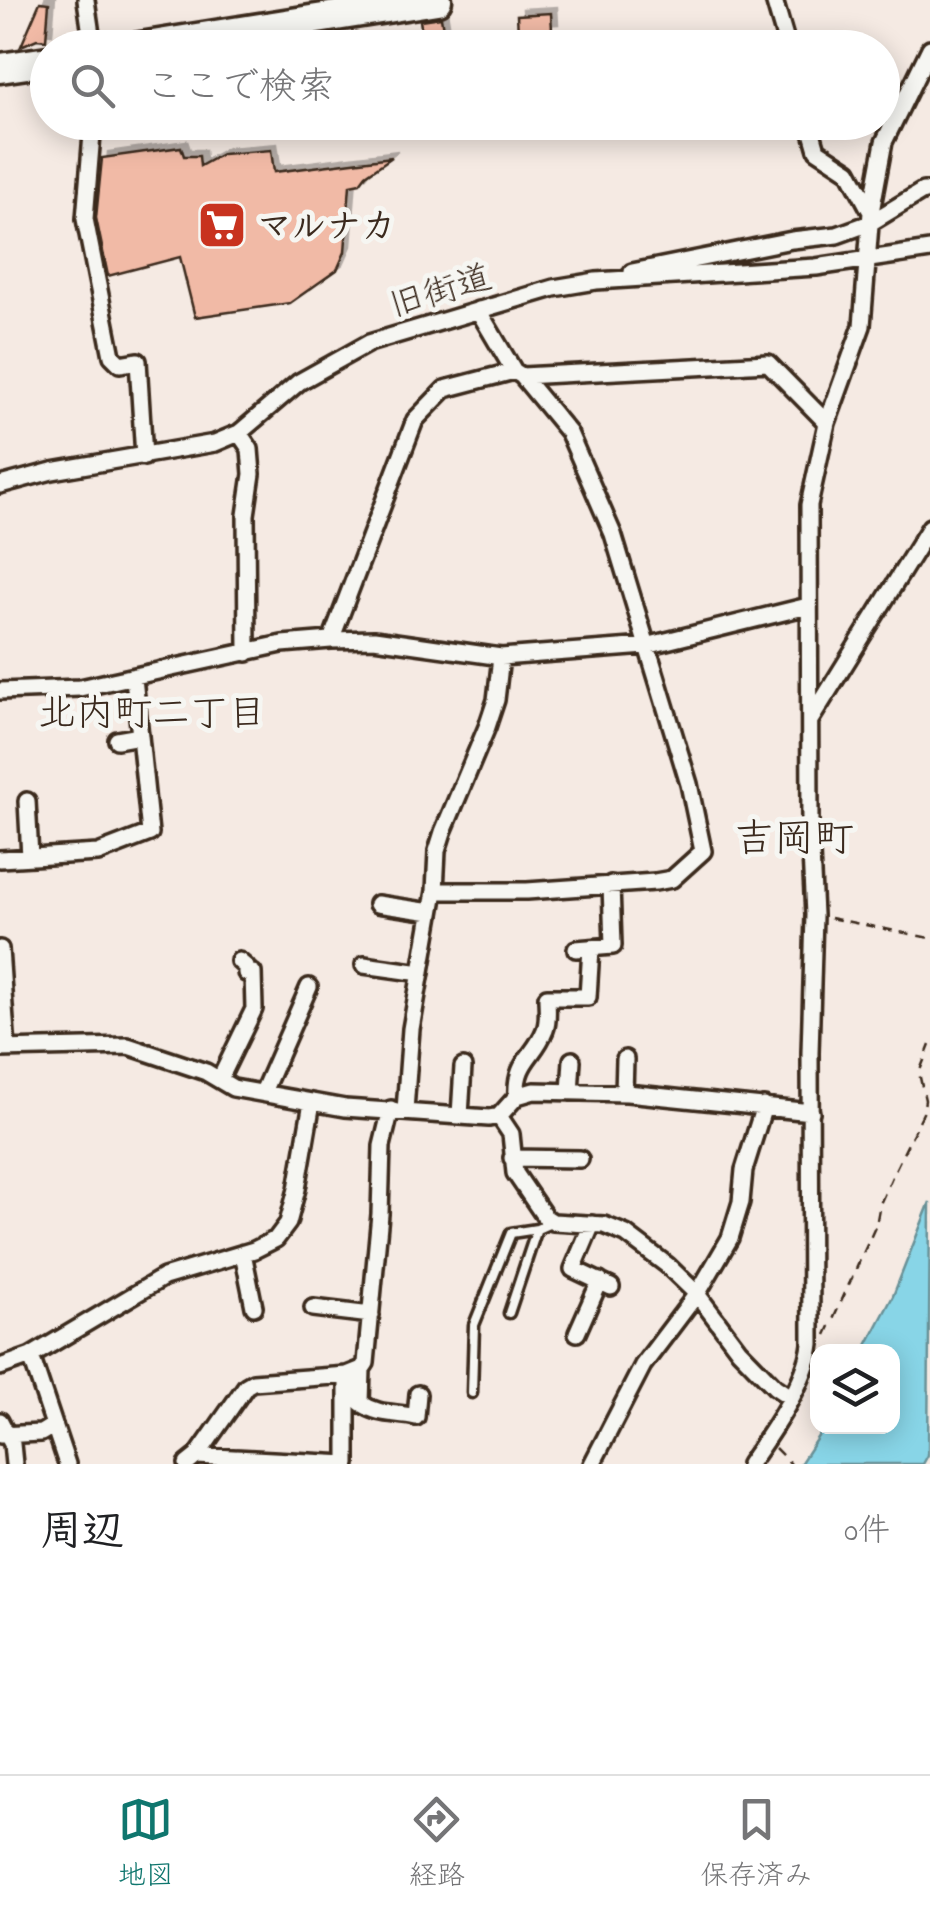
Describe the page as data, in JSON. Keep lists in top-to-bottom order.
{
  "streets": {
    "street": ["旧街道"]
  },
  "districts": ["北内町二丁目", "吉岡町"],
  "places": {
    "supermarket": ["マルナカ"]
  },
  "page": {
    "search": "ここで検索",
    "heading": ["周辺", "0件"],
    "nav": ["地図", "経路", "保存済み"]
  }
}
